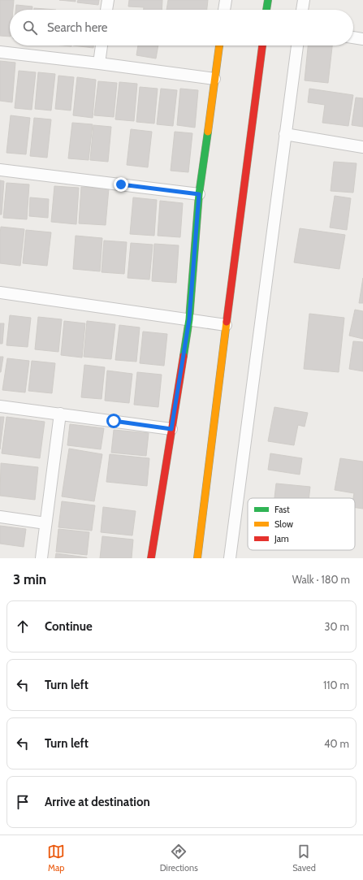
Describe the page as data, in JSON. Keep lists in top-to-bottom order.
{
  "legend": ["Fast", "Slow", "Jam"],
  "page": {
    "search": "Search here",
    "heading": ["3 min", "Walk · 180 m"],
    "list": [
      ["Continue", "30 m"],
      ["Turn left", "110 m"],
      ["Turn left", "40 m"],
      "Arrive at destination"
    ],
    "nav": ["Map", "Directions", "Saved"]
  }
}
